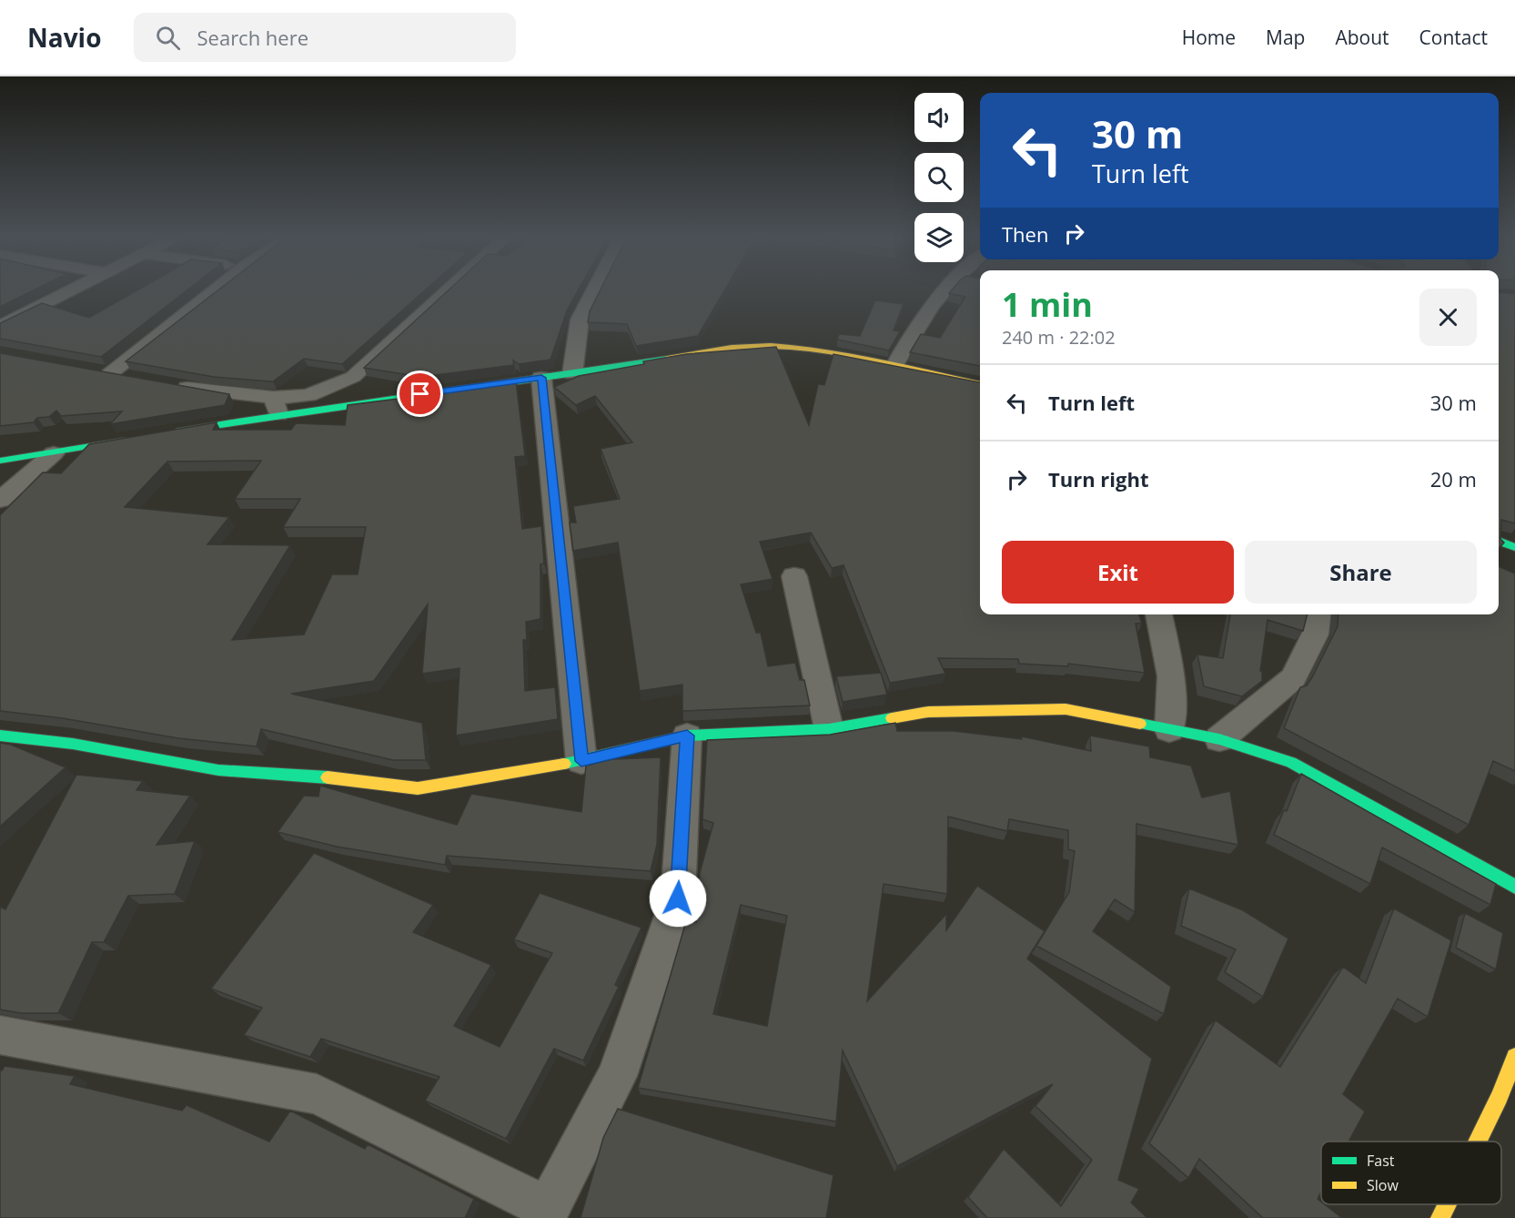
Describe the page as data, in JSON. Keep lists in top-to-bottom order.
{
  "legend": ["Fast", "Slow"],
  "page": {
    "header": "Navio",
    "search": "Search here",
    "nav": [
      "Home",
      "Map",
      "About",
      "Contact"
    ],
    "turn": ["30 m", "Turn left"],
    "then": "Then",
    "heading": ["1 min", "240 m · 22:02"],
    "list": [
      {
        "name": "Turn left",
        "value": "30 m"
      },
      {
        "name": "Turn right",
        "value": "20 m"
      }
    ],
    "buttons": ["Exit", "Share"]
  }
}
